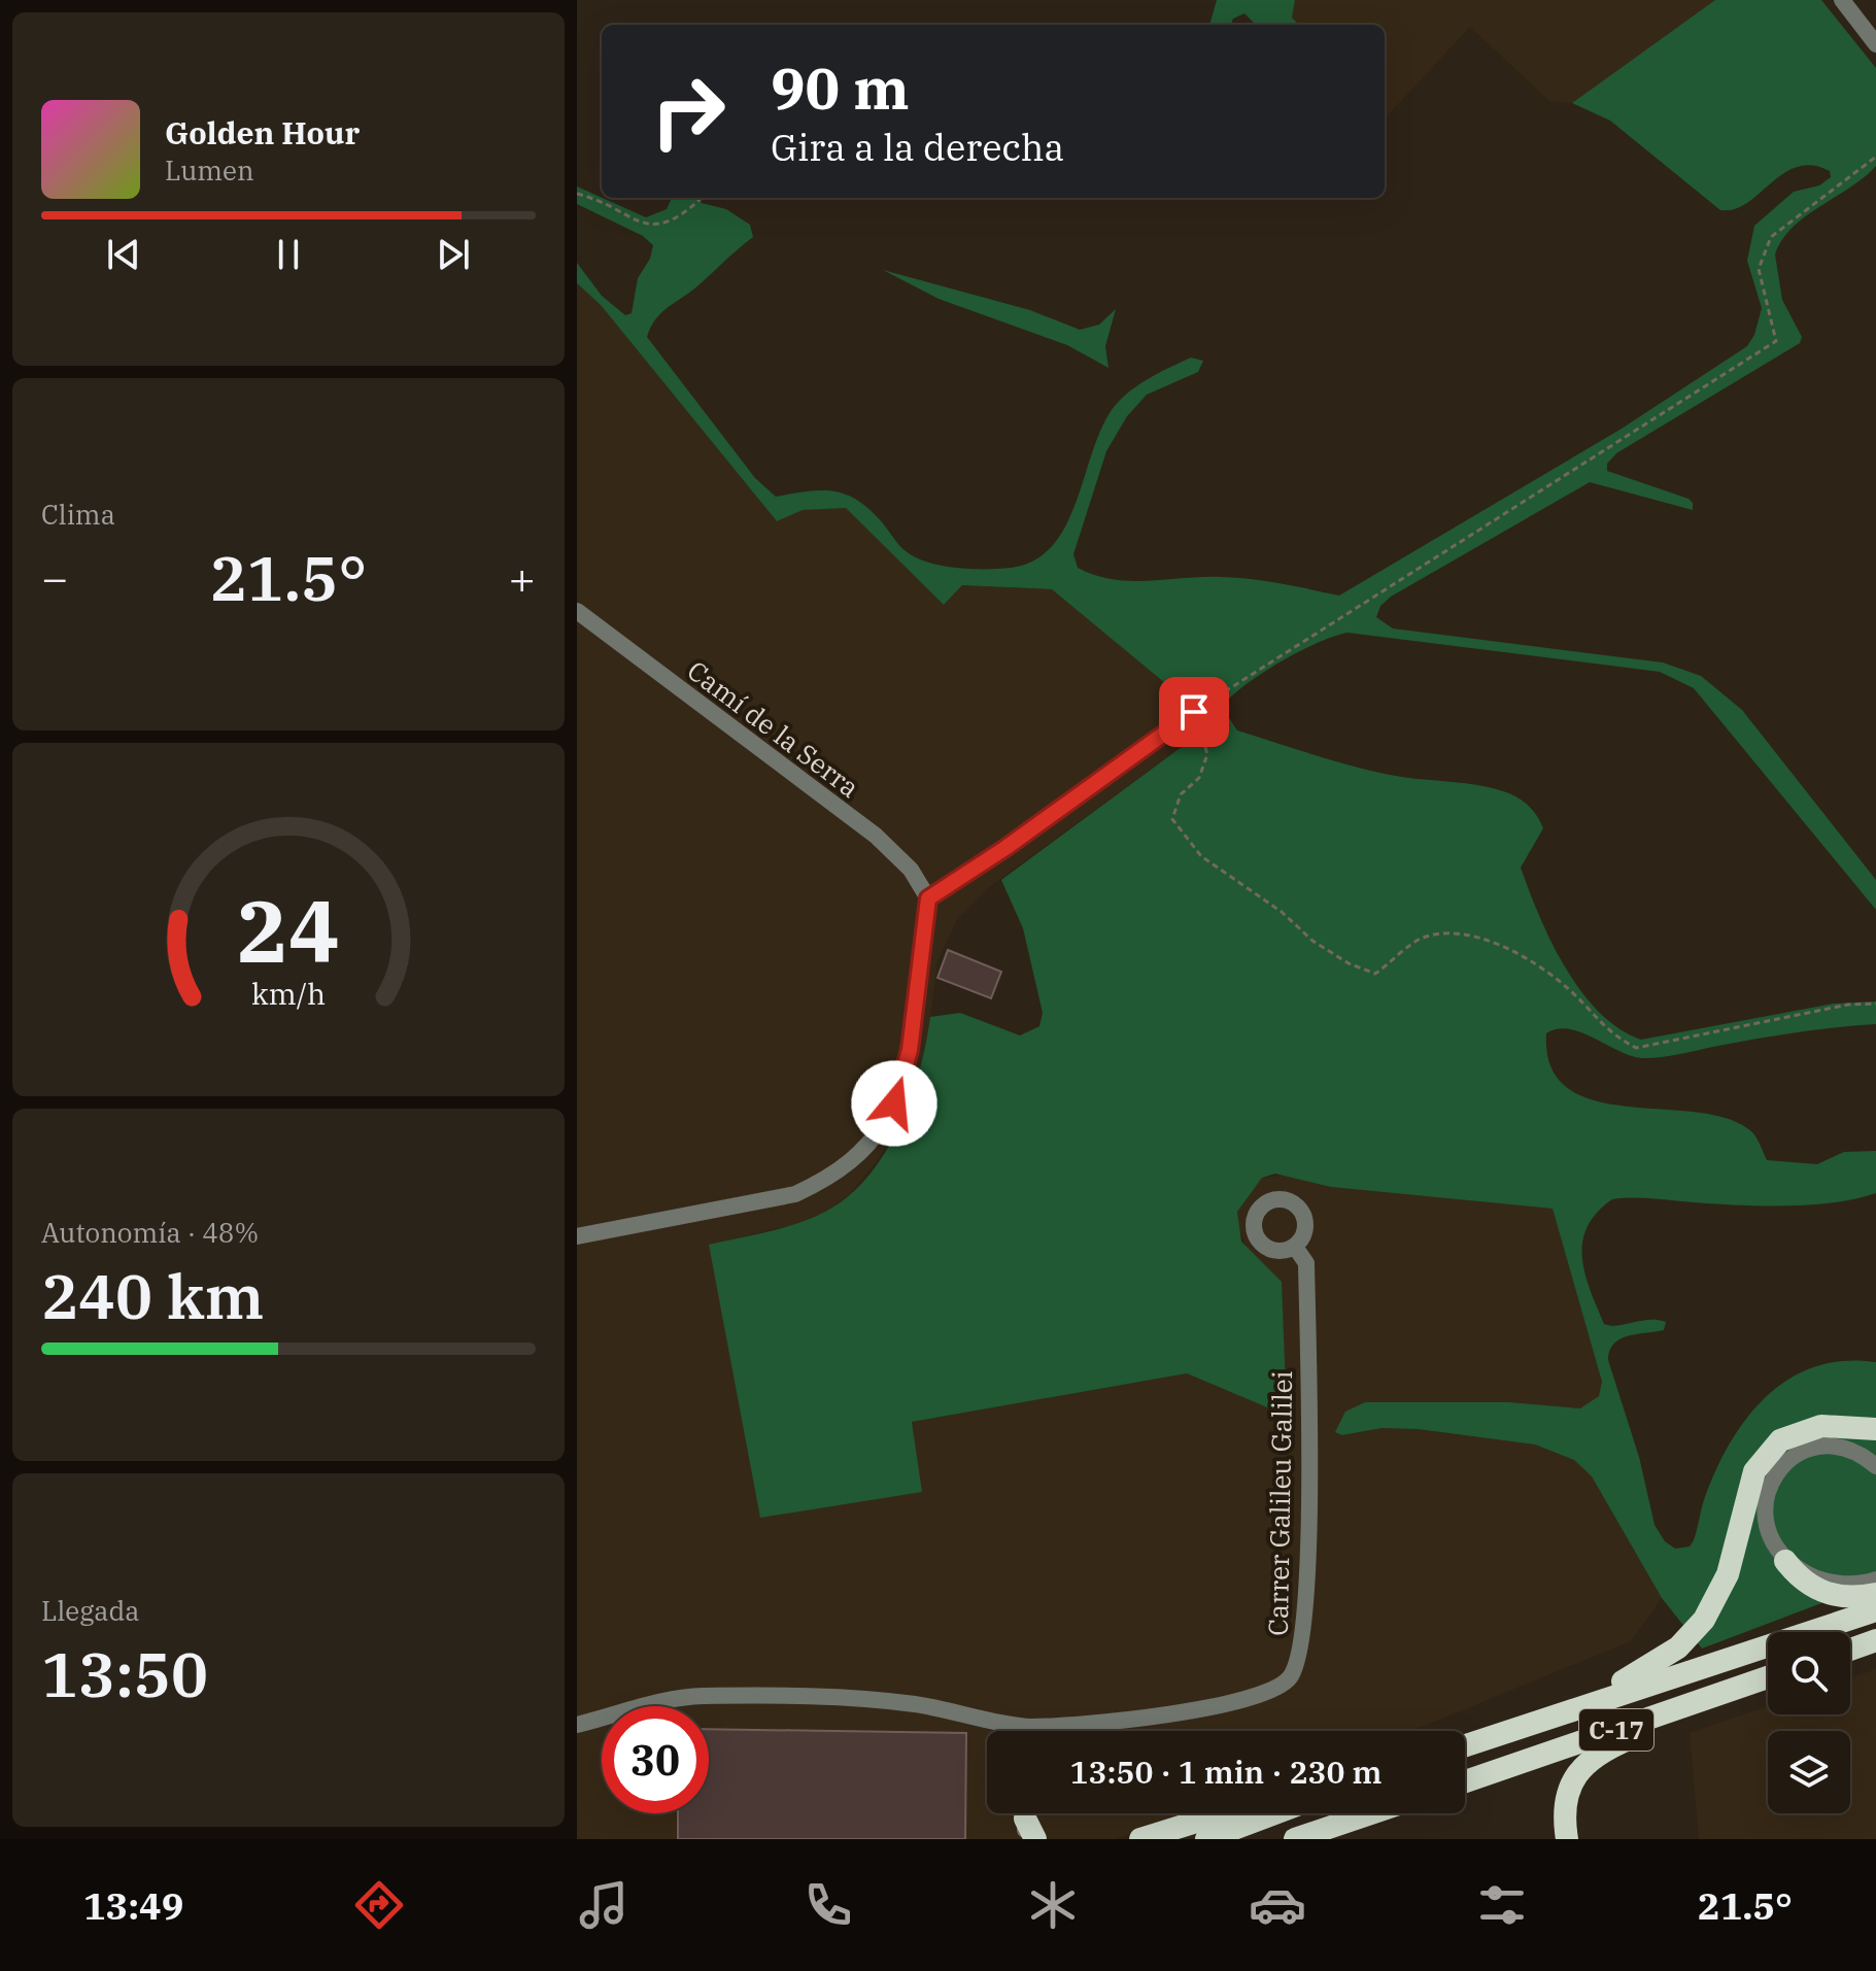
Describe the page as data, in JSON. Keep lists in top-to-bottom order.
{
  "streets": {
    "highway": ["C-17"],
    "street": ["Camí de la Serra", "Carrer Galileu Galilei"]
  },
  "page": {
    "turn": ["90 m", "Gira a la derecha"],
    "song": ["Golden Hour", "Lumen"],
    "tile": [
      "Clima",
      ["Autonomía · 48%", "240 km"],
      ["Llegada", "13:50"]
    ],
    "heat": ["−", "21.5°", "+"],
    "limit": "30",
    "trip": "13:50 · 1 min · 230 m",
    "tabs": ["13:49", "21.5°"],
    "gauge": ["24", "km/h"]
  }
}
